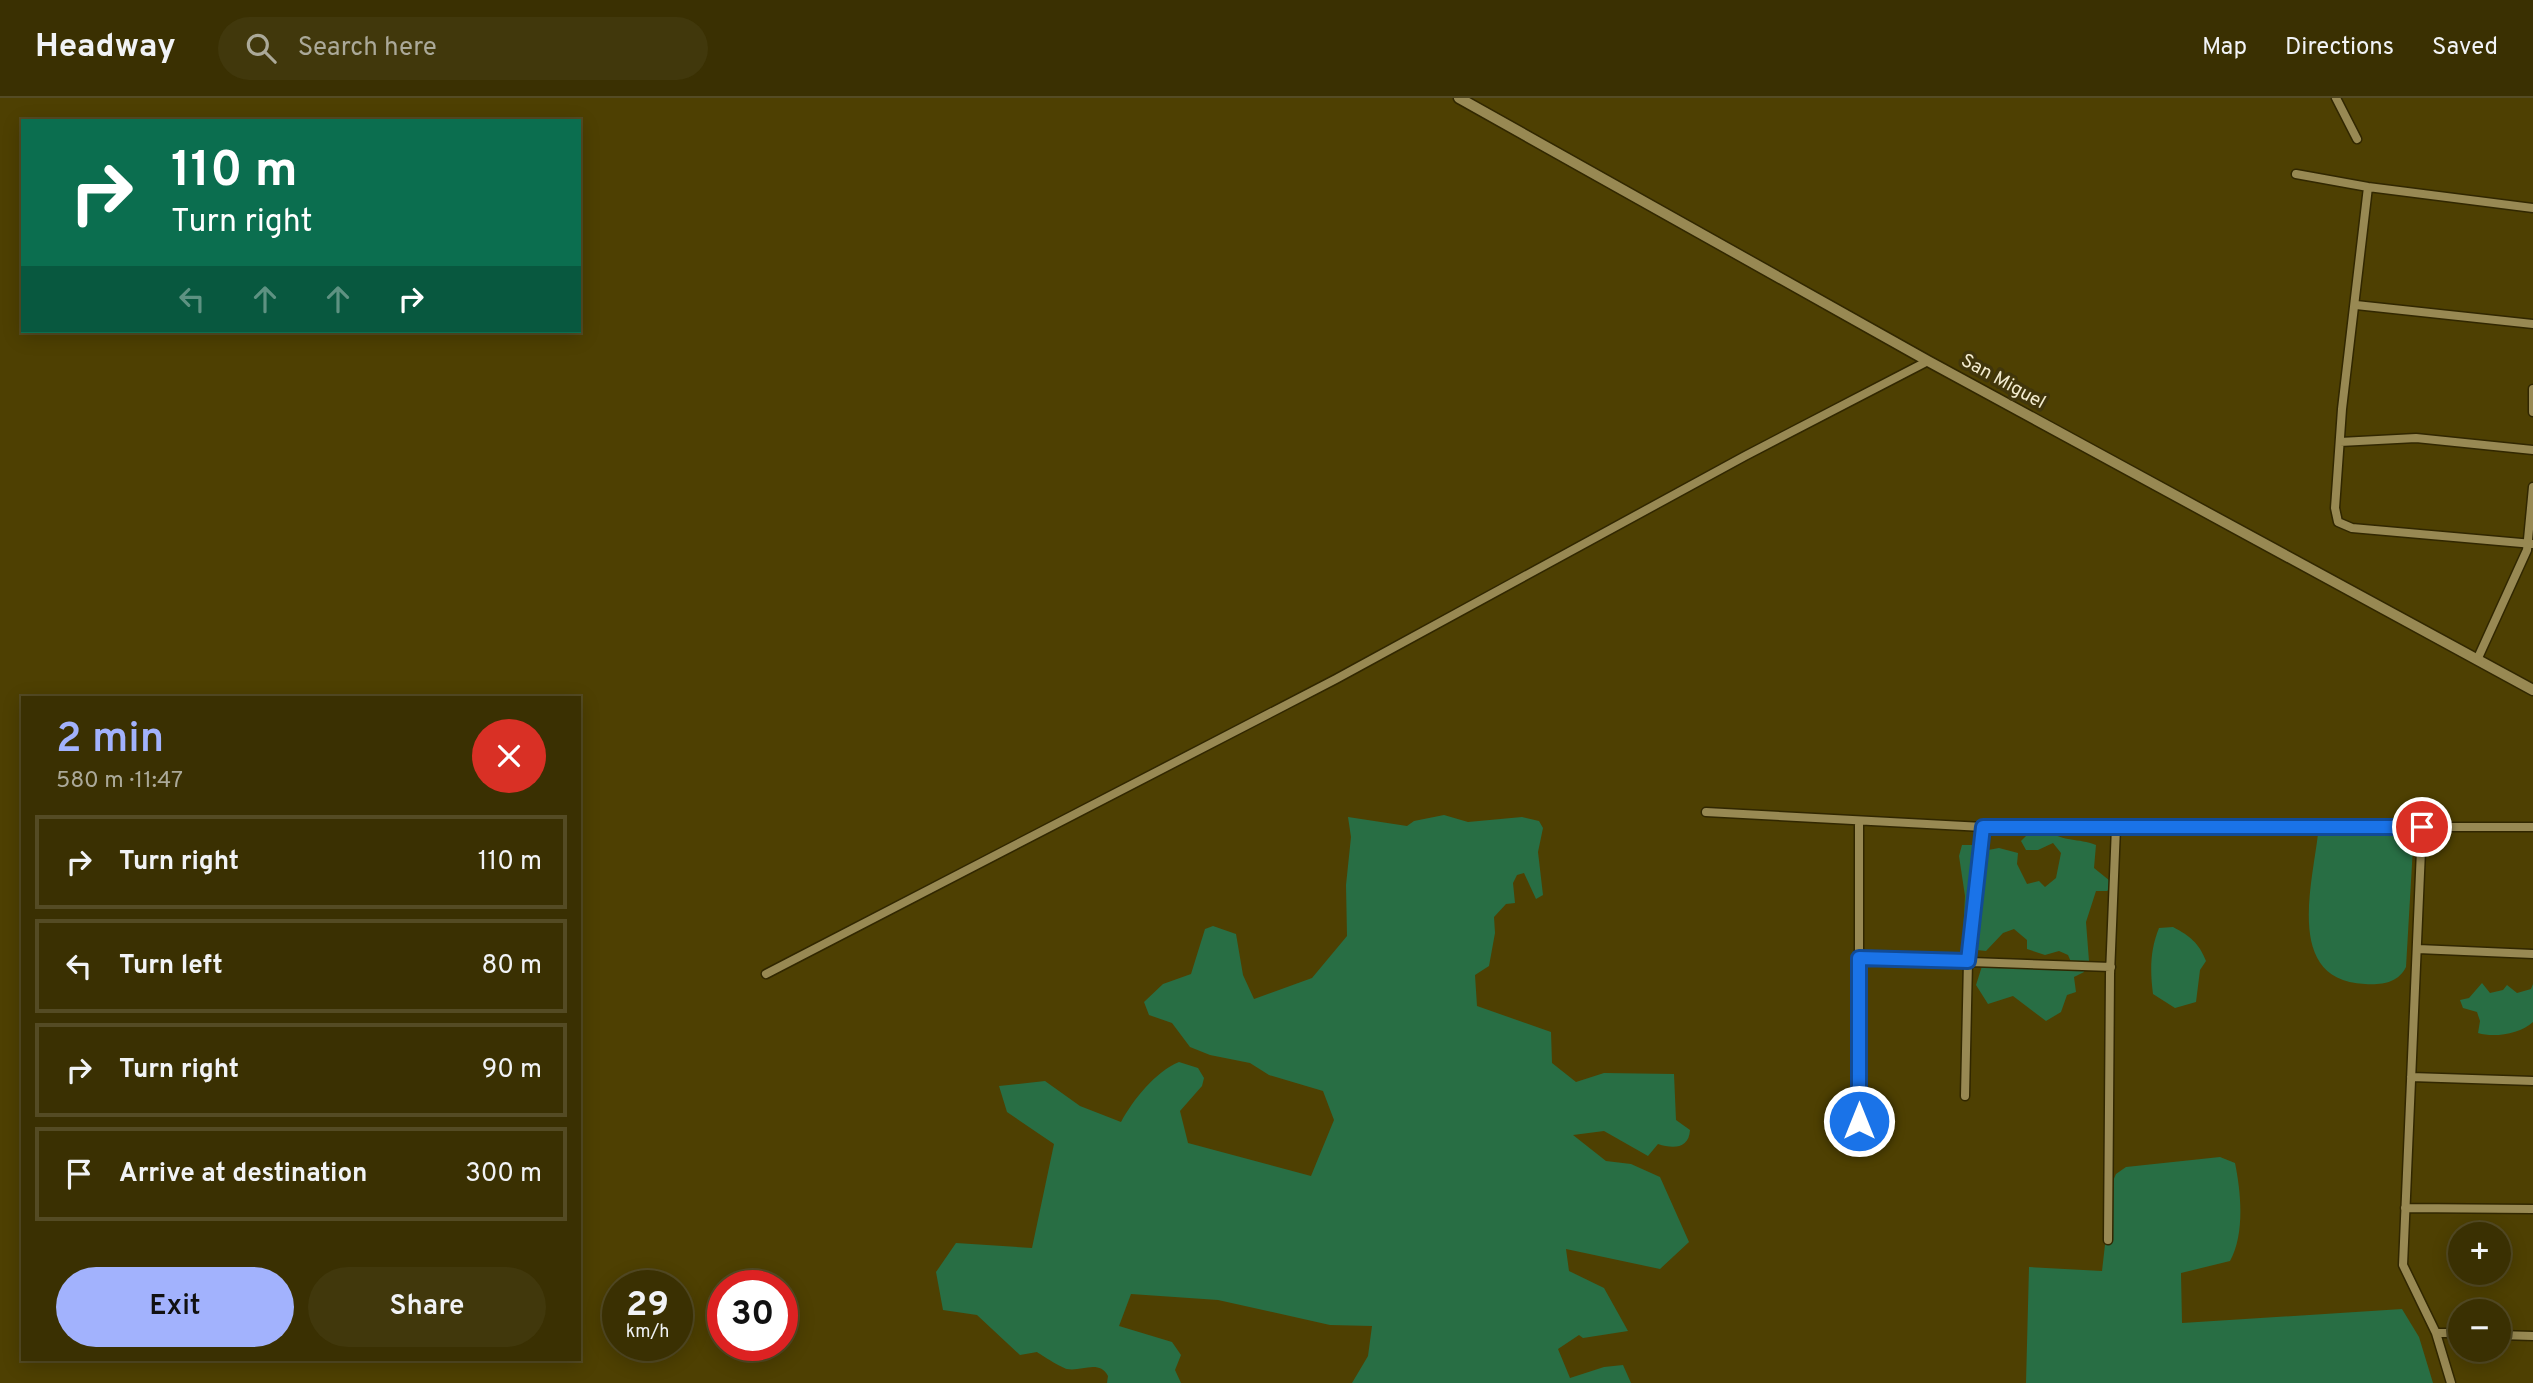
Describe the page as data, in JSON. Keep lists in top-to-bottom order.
{
  "streets": {
    "street": ["San Miguel"]
  },
  "page": {
    "header": "Headway",
    "search": "Search here",
    "nav": ["Map", "Directions", "Saved"],
    "turn": ["110 m", "Turn right"],
    "heading": ["2 min", "580 m · 11:47"],
    "list": [
      {
        "name": "Turn right",
        "value": "110 m"
      },
      {
        "name": "Turn left",
        "value": "80 m"
      },
      {
        "name": "Turn right",
        "value": "90 m"
      },
      {
        "name": "Arrive at destination",
        "value": "300 m"
      }
    ],
    "map_buttons": ["+", "−"],
    "buttons": ["Exit", "Share"],
    "speed": "29 km/h",
    "limit": "30"
  }
}
